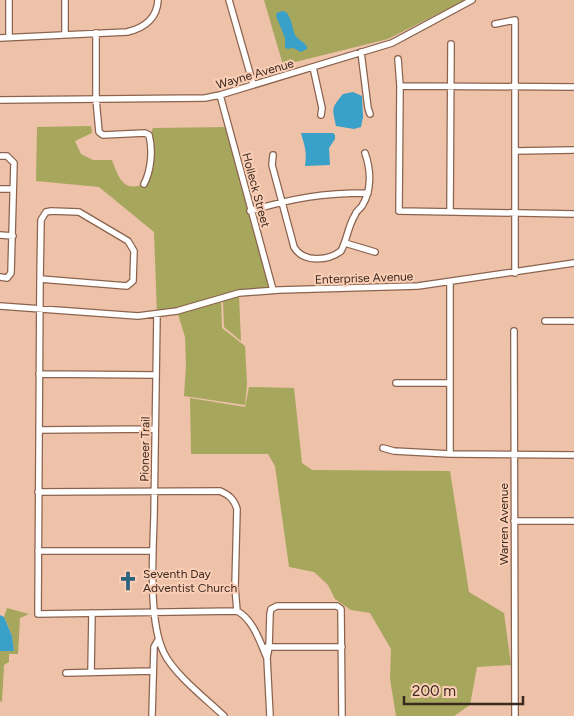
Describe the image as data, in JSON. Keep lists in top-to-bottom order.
{
  "streets": {
    "street": [
      "Wayne Avenue",
      "Holleck Street",
      "Enterprise Avenue",
      "Pioneer Trail",
      "Warren Avenue"
    ]
  },
  "crossings": [
    ["Wayne Avenue", "Holleck Street"],
    ["Holleck Street", "Enterprise Avenue"],
    ["Enterprise Avenue", "Pioneer Trail"]
  ],
  "places": {
    "church": ["Seventh Day Adventist Church"]
  },
  "scale_bar": "200 m"
}
